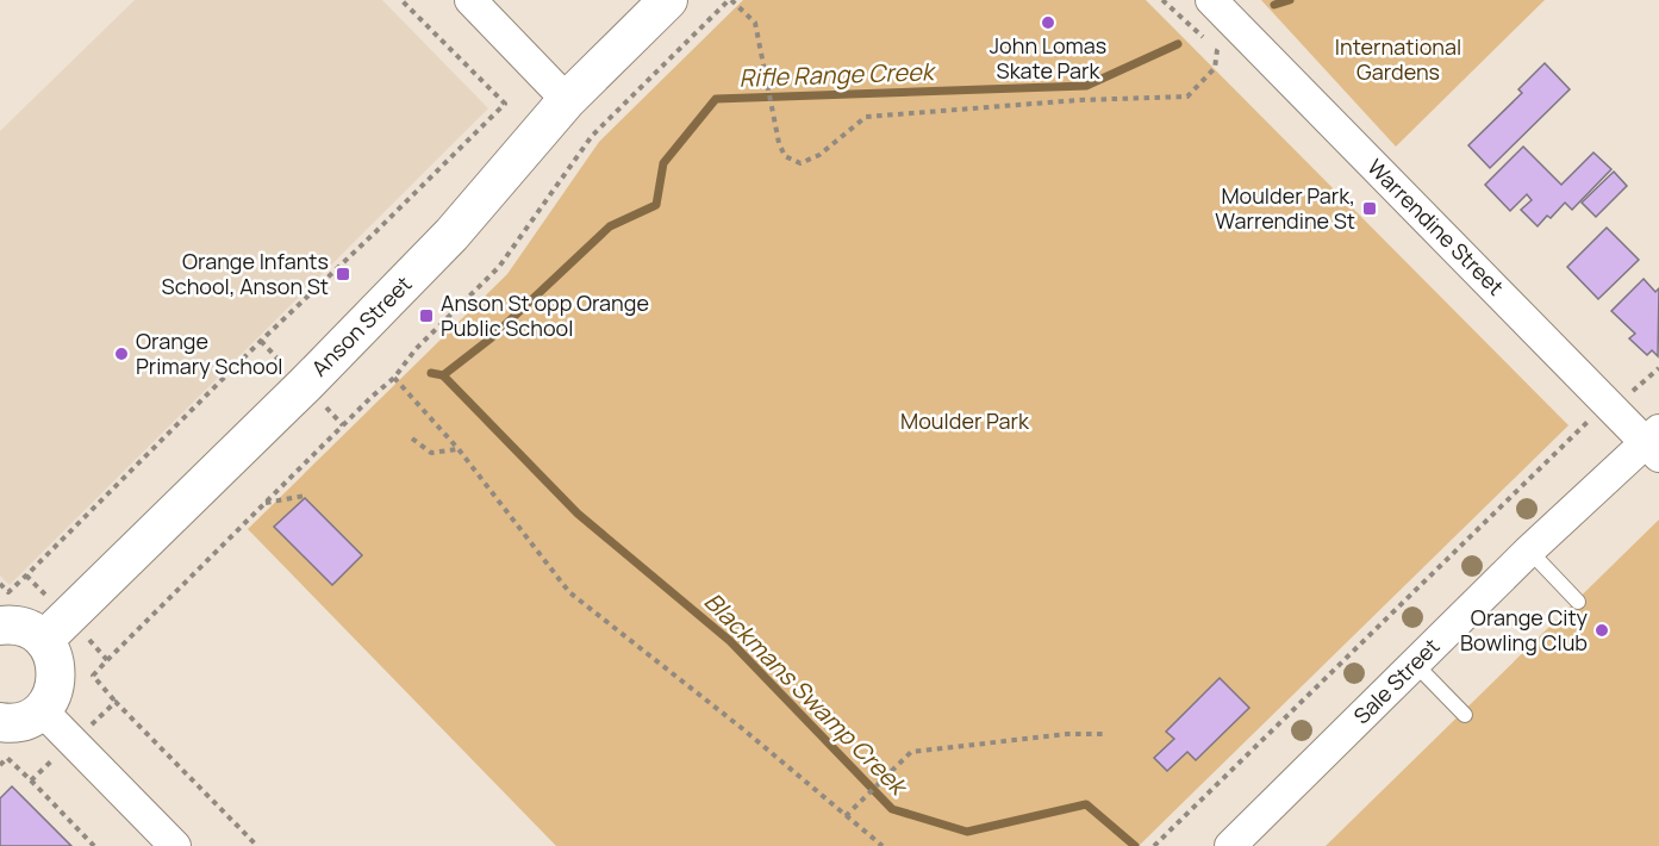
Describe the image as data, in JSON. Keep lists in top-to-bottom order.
{
  "streets": {
    "street": ["Warrendine Street", "Anson Street", "Sale Street"]
  },
  "crossings": [
    ["Warrendine Street", "Sale Street"]
  ],
  "water": ["Rifle Range Creek", "Blackmans Swamp Creek"],
  "parks": ["International Gardens", "Moulder Park"],
  "places": {
    "other": ["John Lomas Skate Park", "Orange Primary School", "Orange City Bowling Club"],
    "transit": ["Moulder Park, Warrendine St", "Orange Infants School, Anson St", "Anson St opp Orange Public School"]
  }
}
